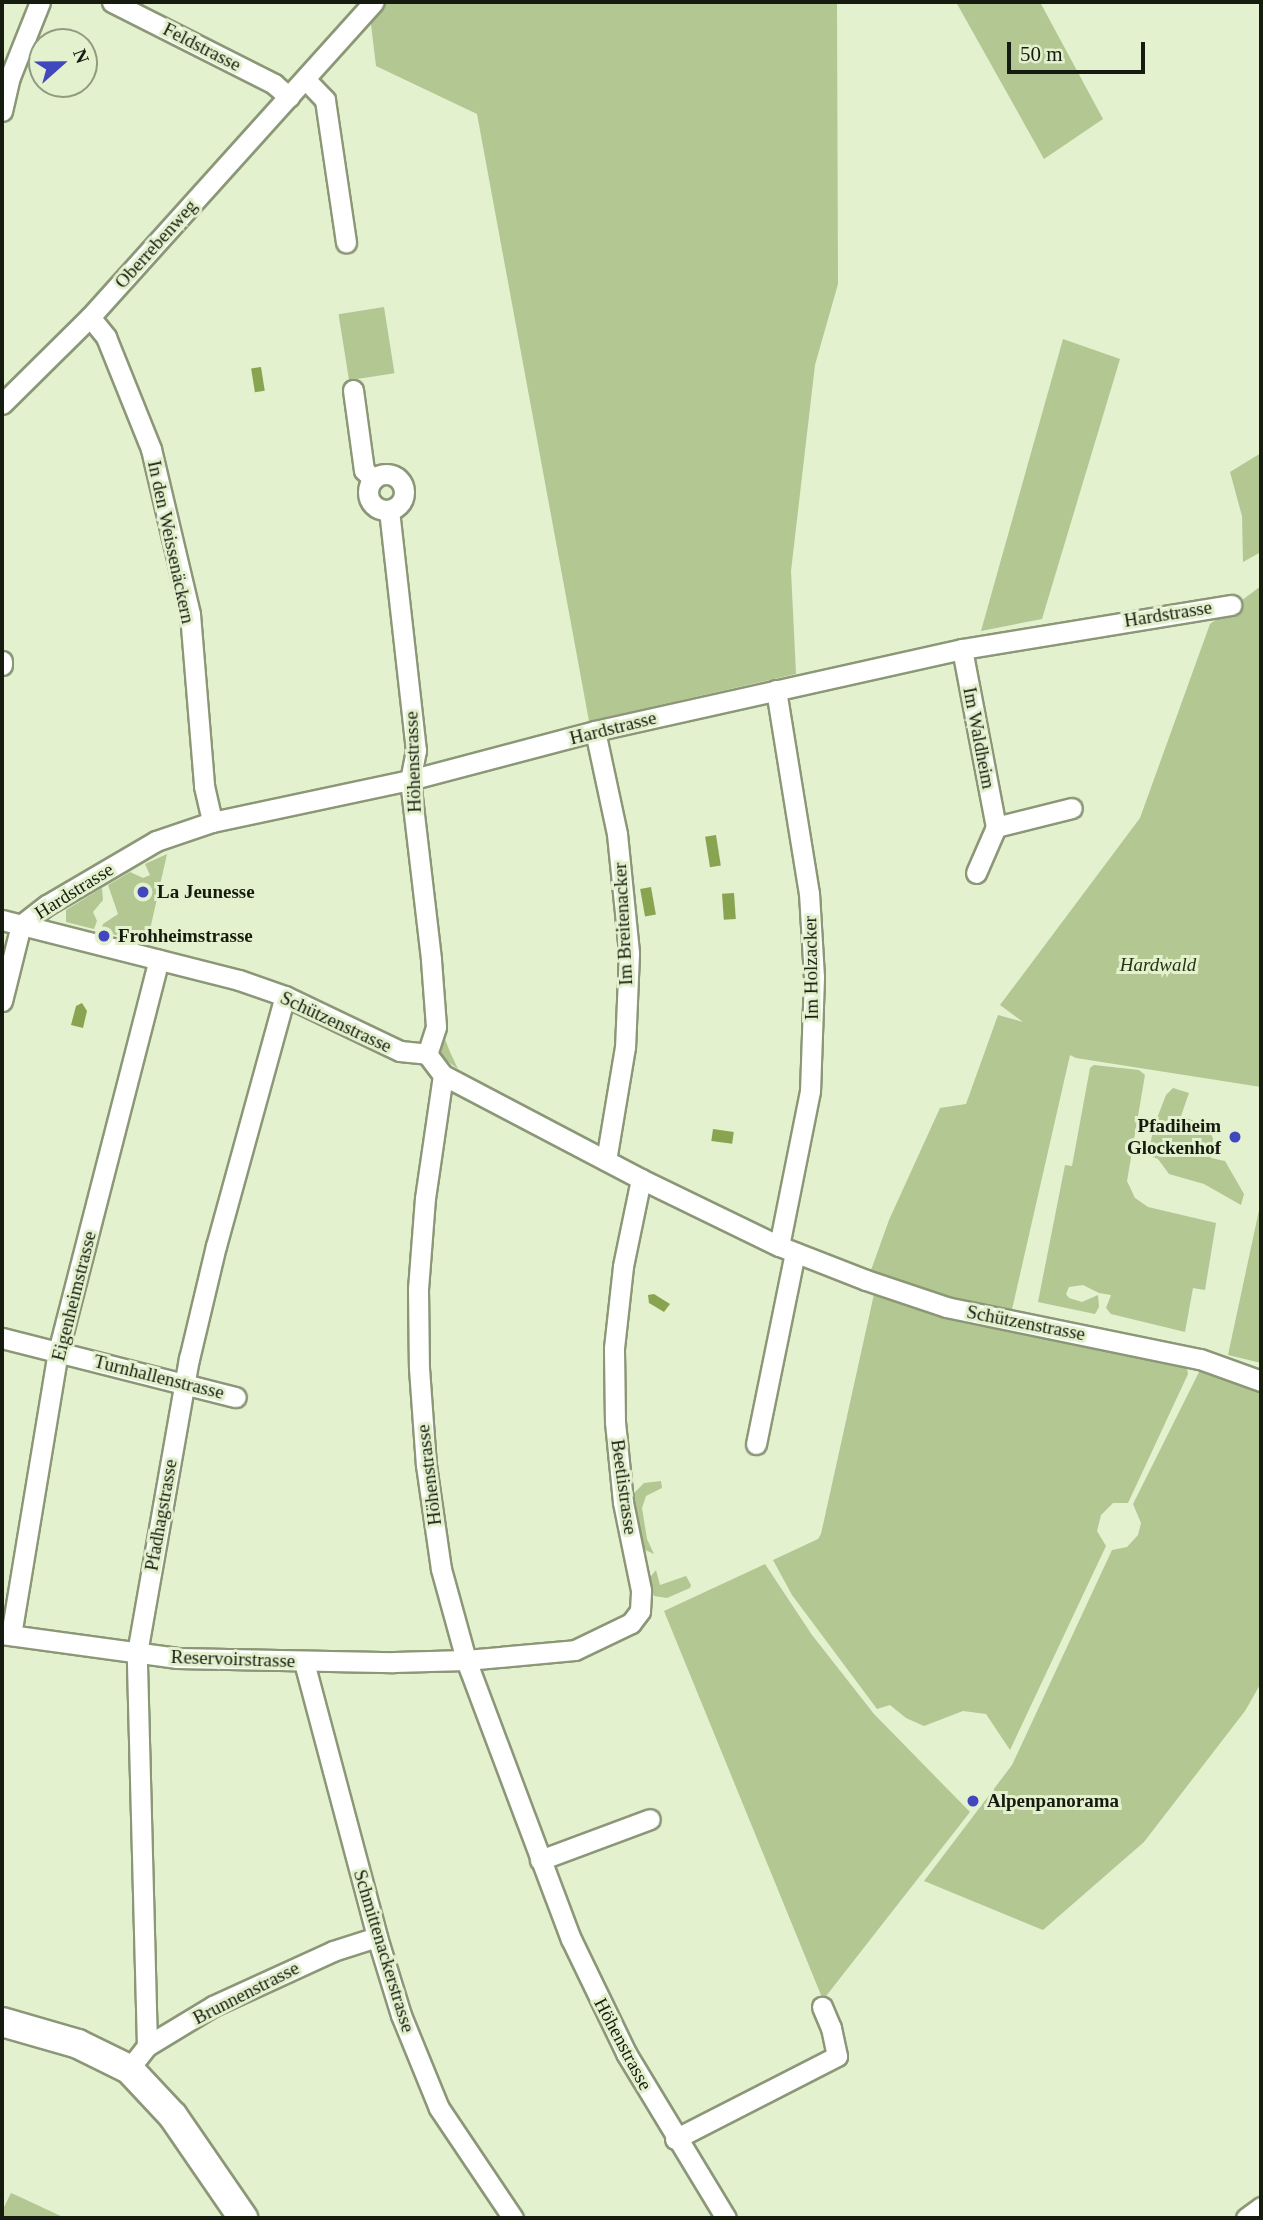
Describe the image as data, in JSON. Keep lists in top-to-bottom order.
{
  "streets": {
    "street": [
      "Feldstrasse",
      "Oberrebenweg",
      "In den Weissenäckern",
      "Hardstrasse",
      "Im Waldheim",
      "Höhenstrasse",
      "Im Breitenacker",
      "Im Holzacker",
      "Schützenstrasse",
      "Eigenheimstrasse",
      "Turnhallenstrasse",
      "Beetlistrasse",
      "Pfadhagstrasse",
      "Reservoirstrasse",
      "Schmittenackerstrasse",
      "Brunnenstrasse"
    ]
  },
  "crossings": [
    ["Feldstrasse", "Oberrebenweg"],
    ["Oberrebenweg", "In den Weissenäckern"],
    ["In den Weissenäckern", "Hardstrasse"],
    ["Hardstrasse", "Im Waldheim"],
    ["Hardstrasse", "Höhenstrasse"],
    ["Hardstrasse", "Im Breitenacker"],
    ["Hardstrasse", "Im Holzacker"],
    ["Hardstrasse", "Schützenstrasse"],
    ["Höhenstrasse", "Schützenstrasse"],
    ["Höhenstrasse", "Beetlistrasse"],
    ["Höhenstrasse", "Reservoirstrasse"],
    ["Im Breitenacker", "Schützenstrasse"],
    ["Im Holzacker", "Schützenstrasse"],
    ["Schützenstrasse", "Eigenheimstrasse"],
    ["Schützenstrasse", "Beetlistrasse"],
    ["Schützenstrasse", "Pfadhagstrasse"],
    ["Eigenheimstrasse", "Turnhallenstrasse"],
    ["Eigenheimstrasse", "Reservoirstrasse"],
    ["Turnhallenstrasse", "Pfadhagstrasse"],
    ["Beetlistrasse", "Reservoirstrasse"],
    ["Pfadhagstrasse", "Reservoirstrasse"],
    ["Pfadhagstrasse", "Brunnenstrasse"],
    ["Reservoirstrasse", "Schmittenackerstrasse"],
    ["Schmittenackerstrasse", "Brunnenstrasse"]
  ],
  "parks": ["Hardwald"],
  "places": [
    "La Jeunesse",
    "Frohheimstrasse",
    "Pfadiheim Glockenhof",
    "Alpenpanorama"
  ],
  "scale_bar": "50 m",
  "north": "right"
}
